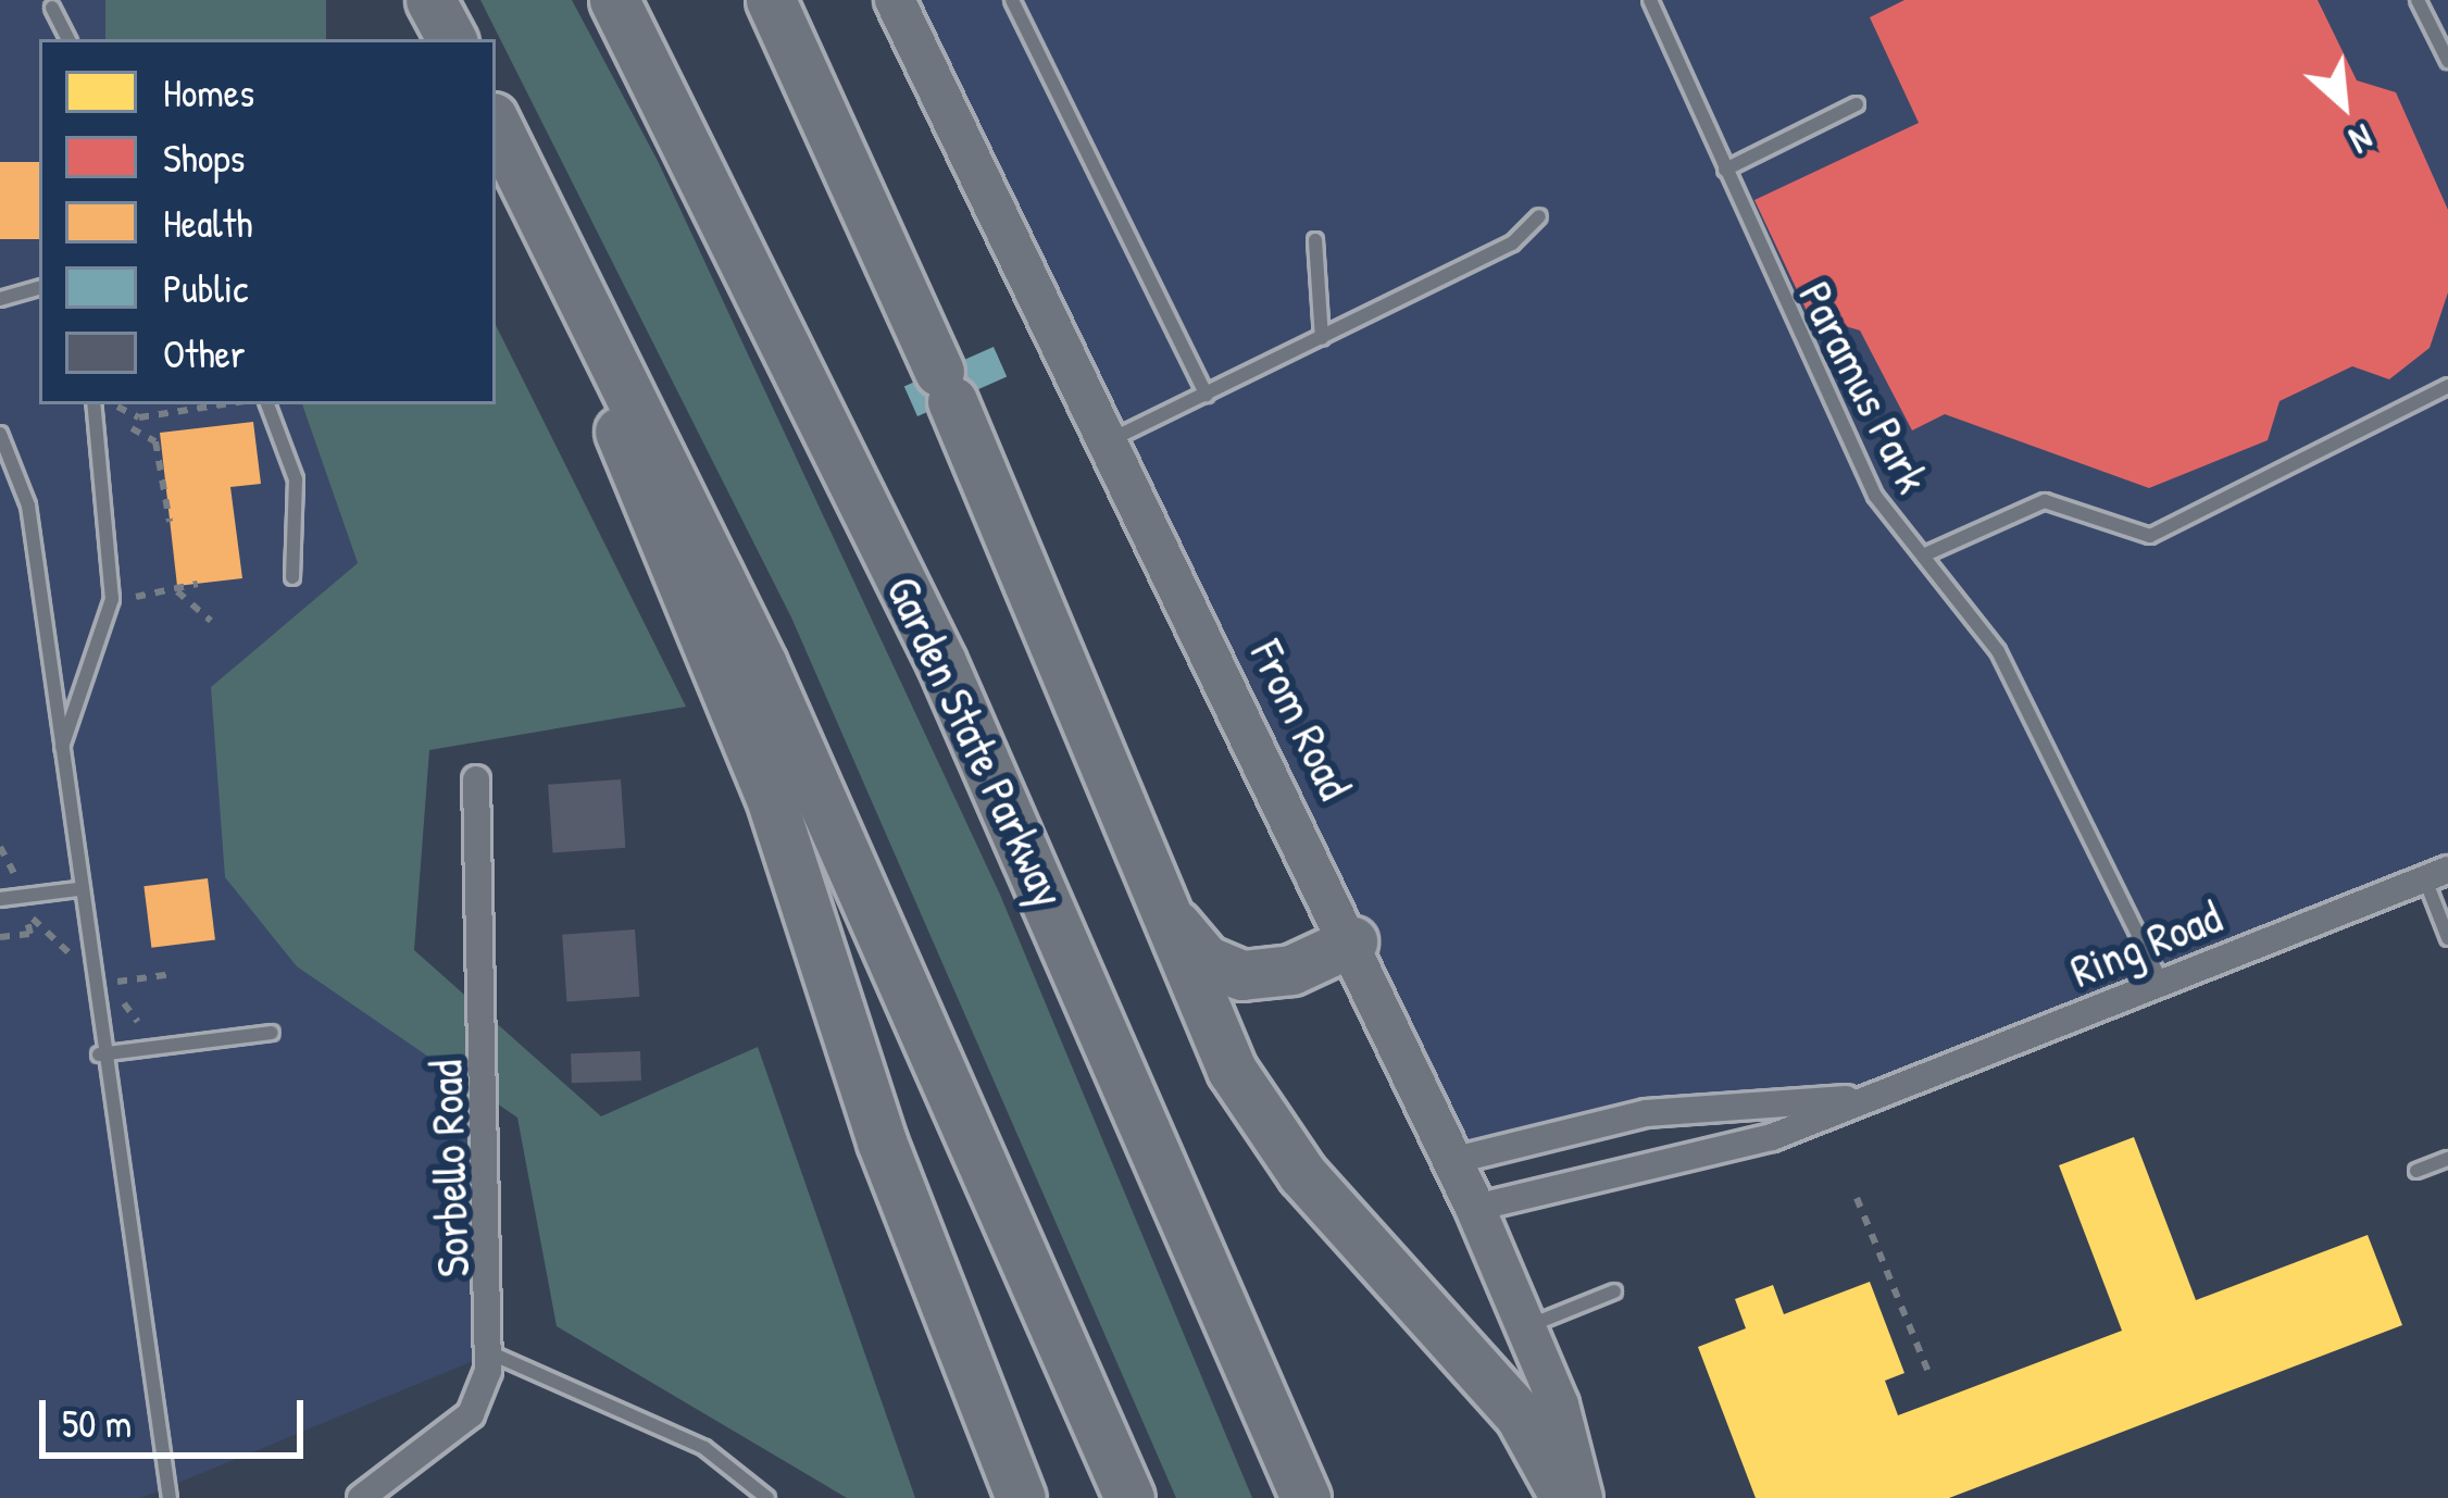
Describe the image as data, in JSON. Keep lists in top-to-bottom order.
{
  "streets": {
    "highway": ["Garden State Parkway"],
    "street": ["From Road", "Ring Road", "Sorbello Road"],
    "lane": ["Paramus Park"]
  },
  "crossings": [
    ["From Road", "Ring Road"]
  ],
  "legend": [
    "Homes",
    "Shops",
    "Health",
    "Public",
    "Other"
  ],
  "scale_bar": "50 m",
  "north": "bottom right"
}
